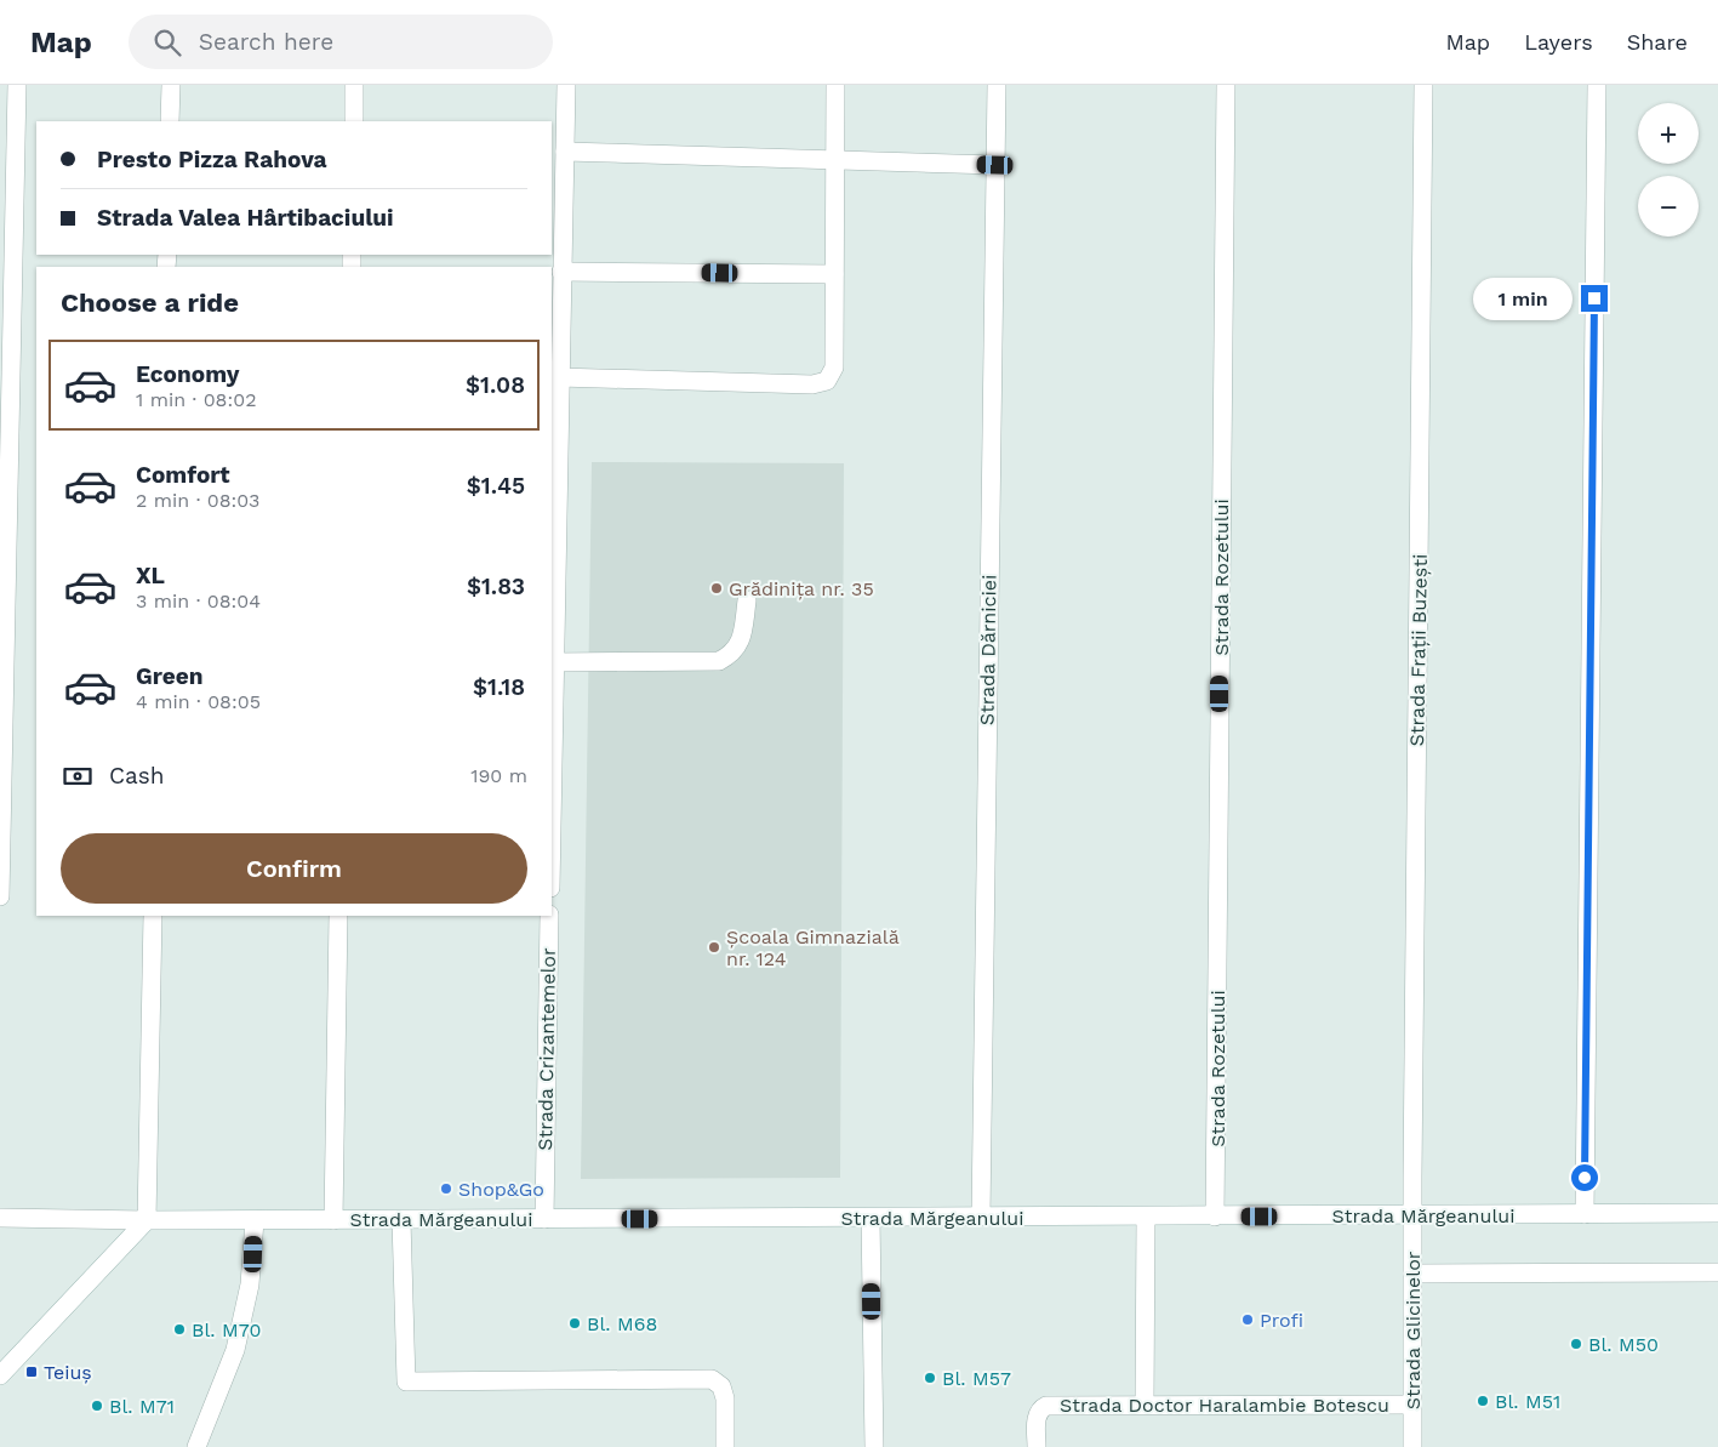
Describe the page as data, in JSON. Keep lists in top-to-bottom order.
{
  "streets": {
    "street": [
      "Strada Rozetului",
      "Strada Dărniciei",
      "Strada Frații Buzești",
      "Strada Crizantemelor",
      "Strada Mărgeanului",
      "Strada Glicinelor",
      "Strada Doctor Haralambie Botescu"
    ]
  },
  "crossings": [
    ["Strada Rozetului", "Strada Mărgeanului"],
    ["Strada Dărniciei", "Strada Mărgeanului"],
    ["Strada Frații Buzești", "Strada Mărgeanului"],
    ["Strada Frații Buzești", "Strada Glicinelor"],
    ["Strada Crizantemelor", "Strada Mărgeanului"],
    ["Strada Mărgeanului", "Strada Glicinelor"],
    ["Strada Glicinelor", "Strada Doctor Haralambie Botescu"]
  ],
  "places": {
    "other": [
      "Grădinița nr. 35",
      "Școala Gimnazială nr. 124",
      "Shop&Go",
      "Profi",
      "Bl. M68",
      "Bl. M70",
      "Bl. M50",
      "Bl. M57",
      "Bl. M51",
      "Bl. M71"
    ],
    "transit": ["Teiuș"]
  },
  "page": {
    "header": "Map",
    "search": "Search here",
    "nav": ["Map", "Layers", "Share"],
    "map_buttons": ["+", "−"],
    "banner": ["Presto Pizza Rahova", "Strada Valea Hârtibaciului"],
    "heading": "Choose a ride",
    "bubble": "1 min",
    "list": [
      {
        "name": "Economy",
        "note": "1 min · 08:02",
        "value": "$1.08"
      },
      {
        "name": "Comfort",
        "note": "2 min · 08:03",
        "value": "$1.45"
      },
      {
        "name": "XL",
        "note": "3 min · 08:04",
        "value": "$1.83"
      },
      {
        "name": "Green",
        "note": "4 min · 08:05",
        "value": "$1.18"
      }
    ],
    "pay": ["Cash", "190 m"],
    "buttons": "Confirm"
  }
}
